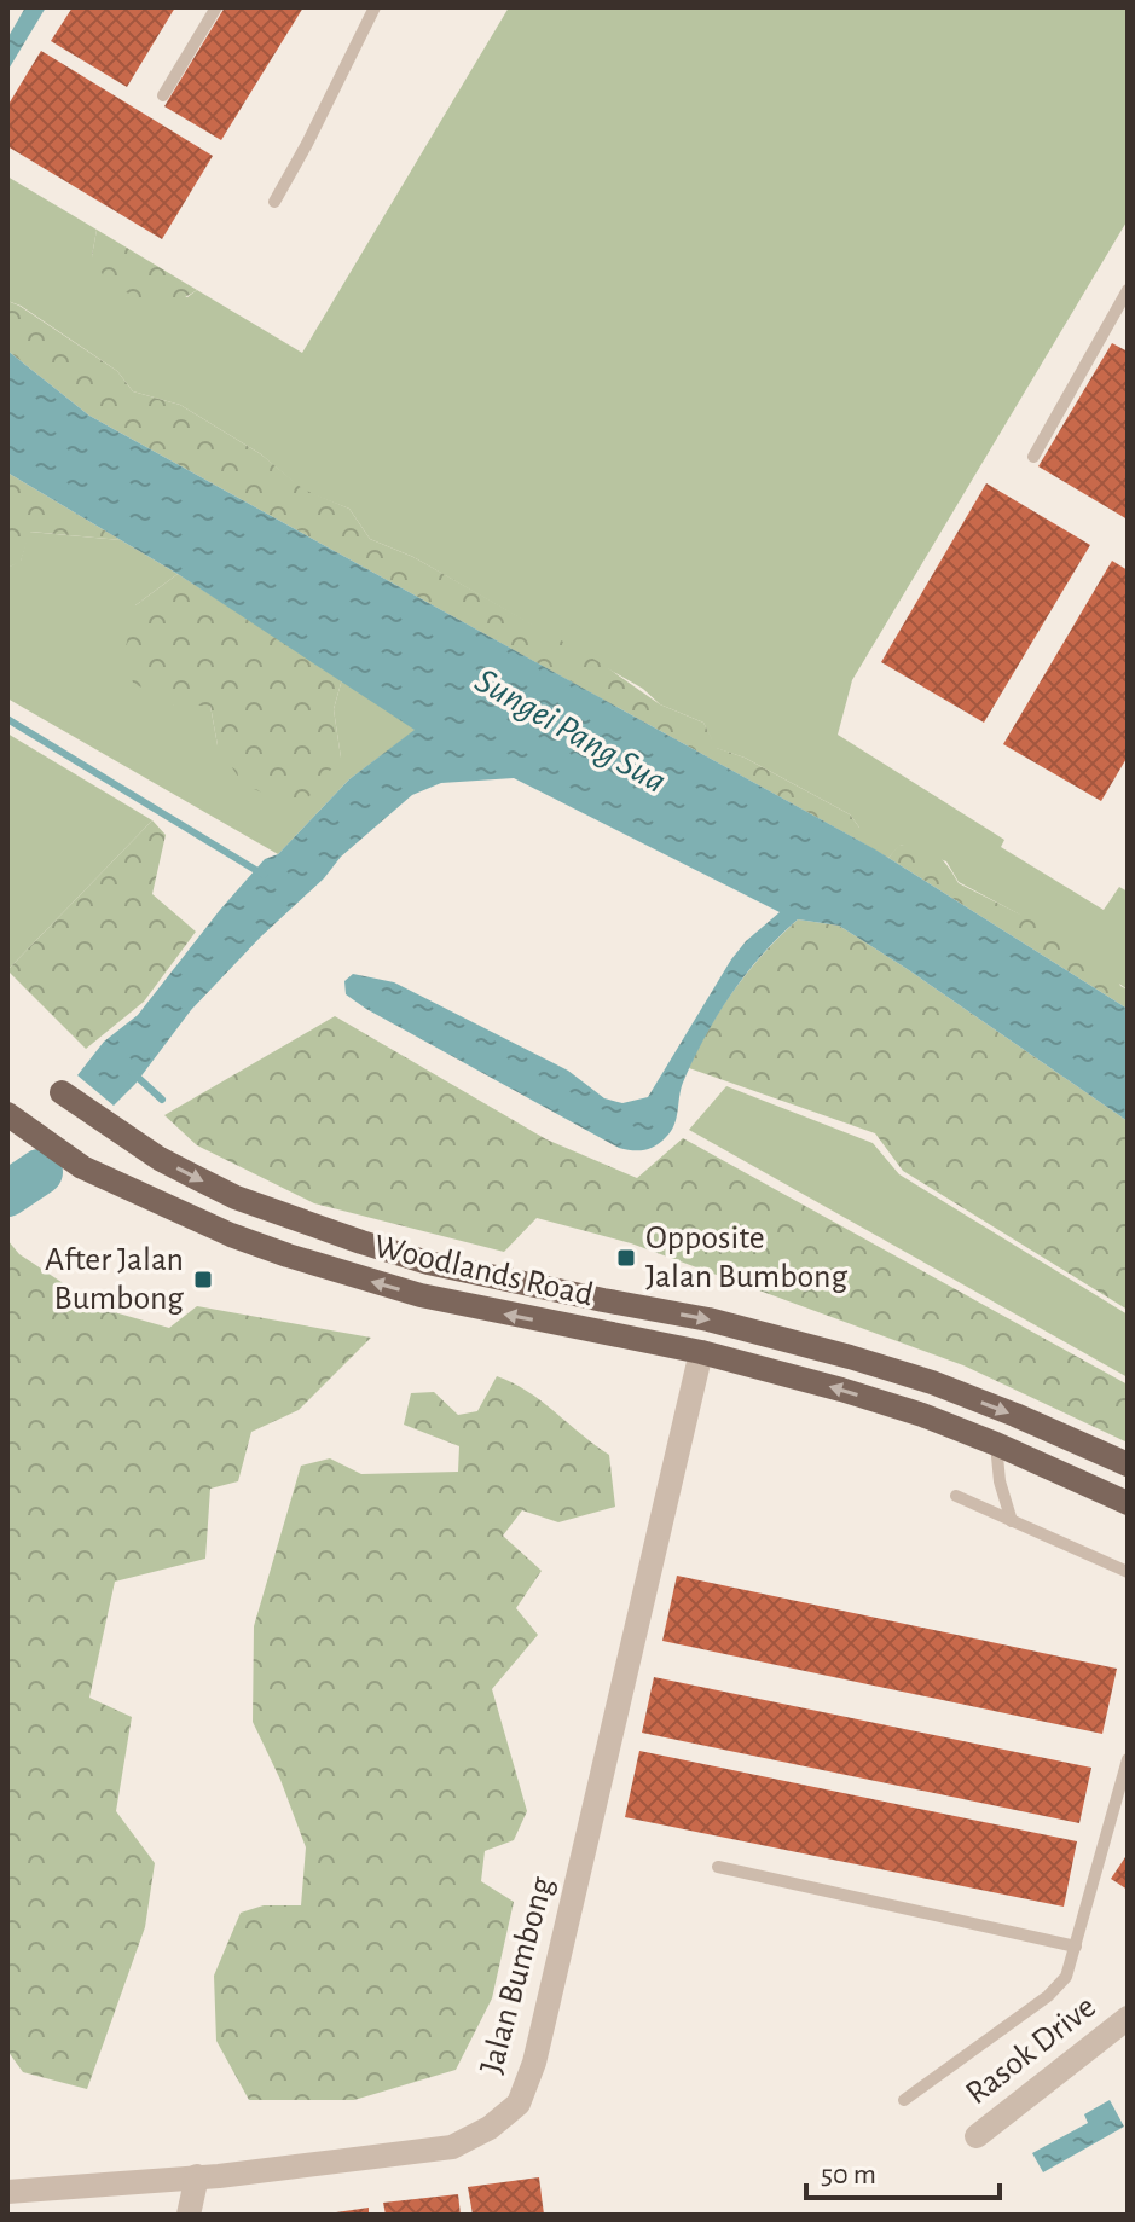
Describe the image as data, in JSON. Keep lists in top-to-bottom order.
{
  "streets": {
    "main road": ["Woodlands Road"],
    "street": ["Jalan Bumbong", "Rasok Drive"]
  },
  "crossings": [
    ["Woodlands Road", "Jalan Bumbong"]
  ],
  "water": ["Sungei Pang Sua"],
  "places": {
    "transit": ["Opposite Jalan Bumbong", "After Jalan Bumbong"]
  },
  "scale_bar": "50 m"
}
